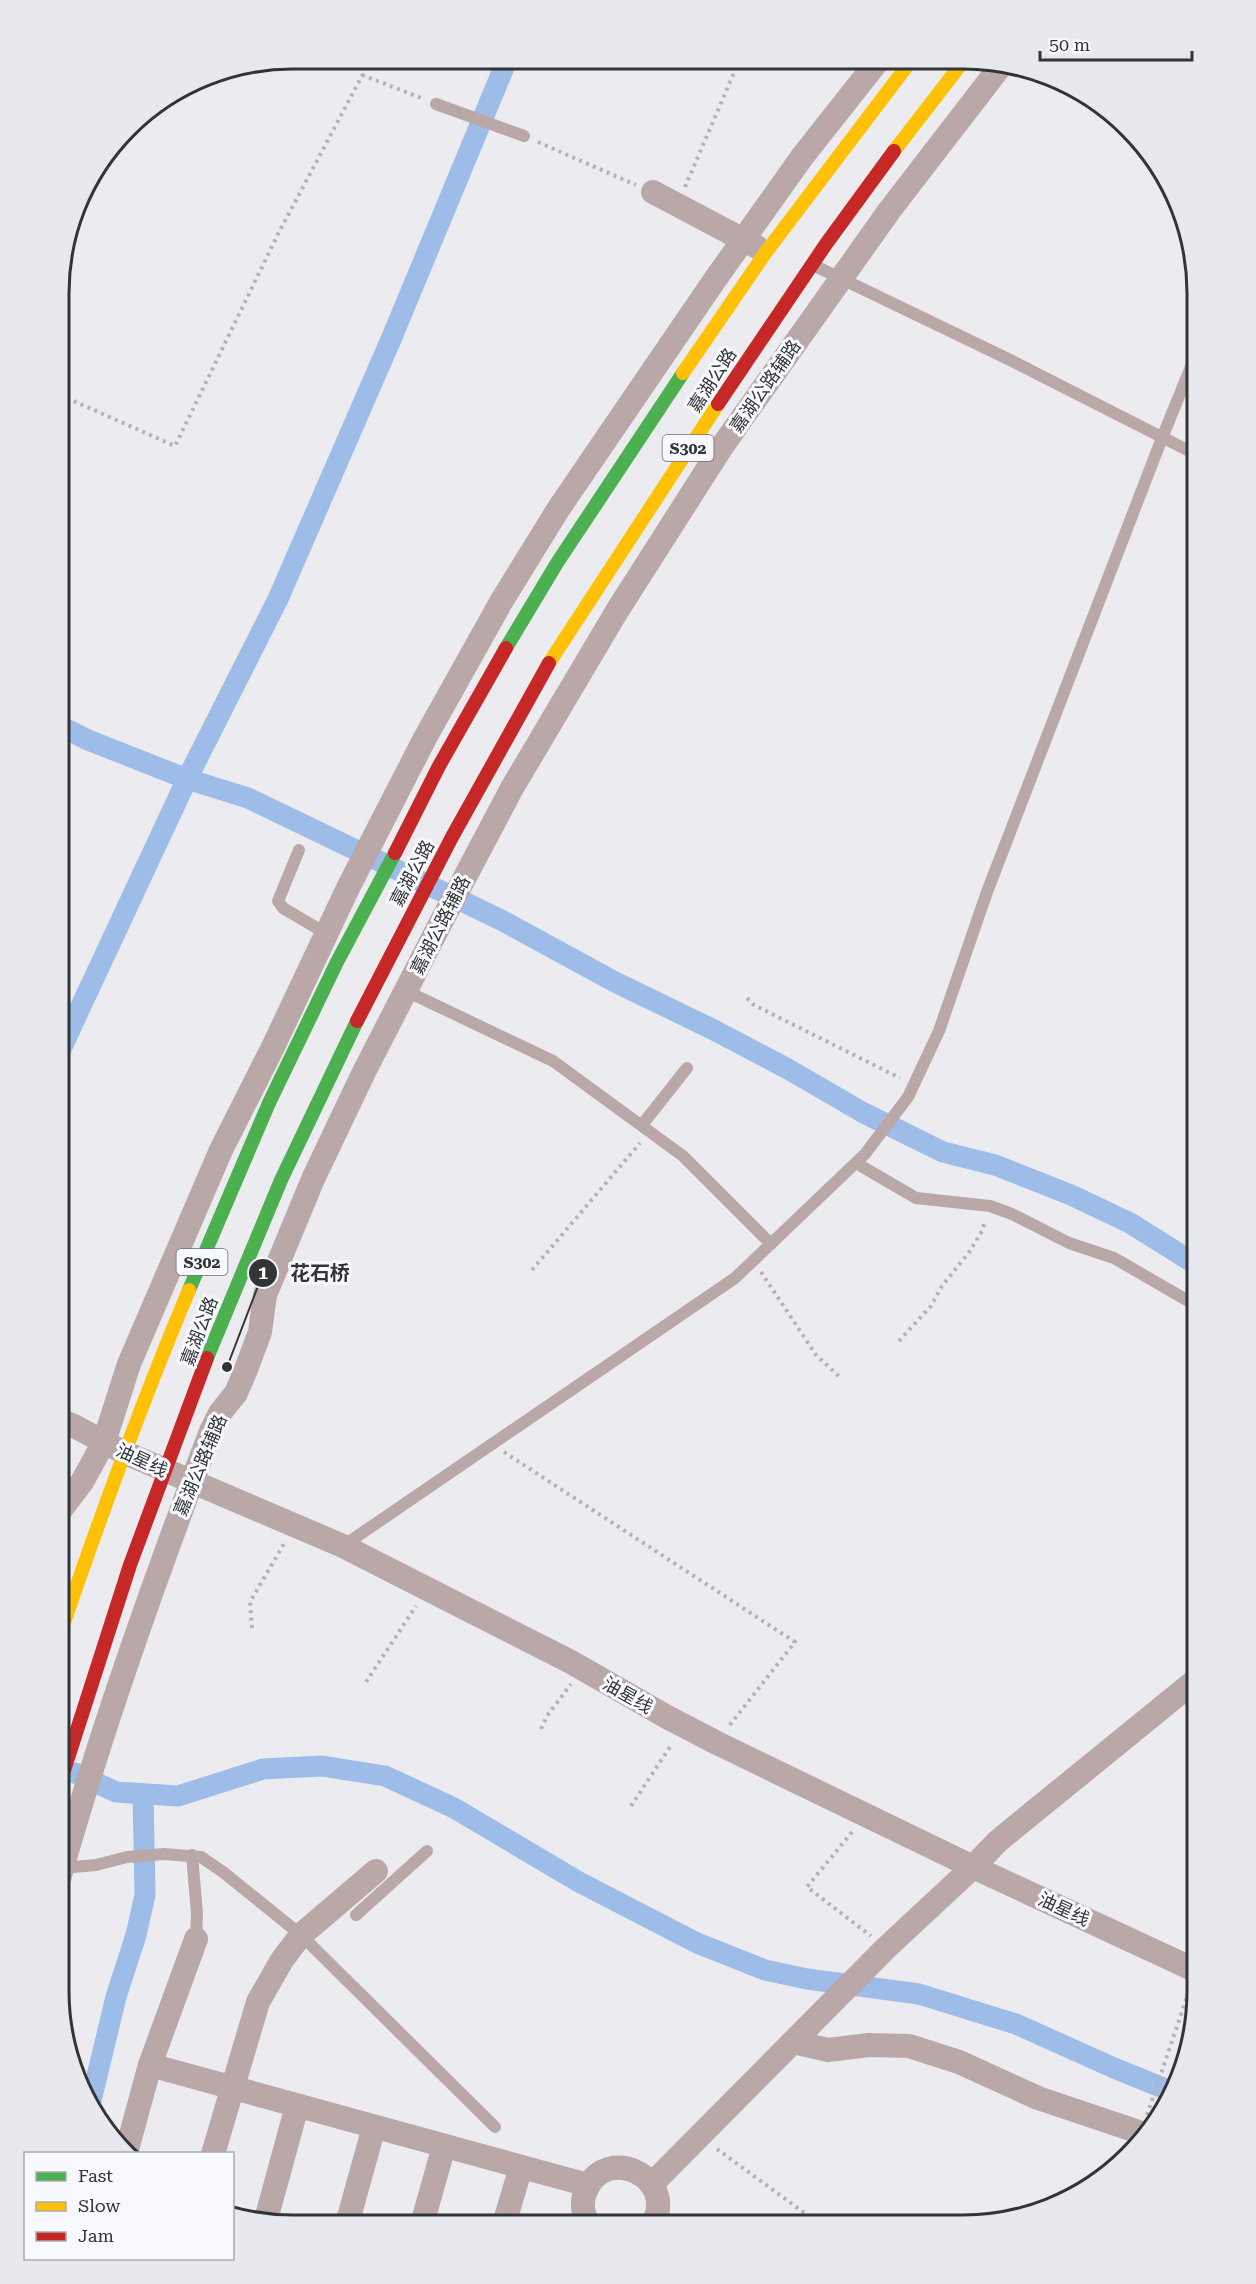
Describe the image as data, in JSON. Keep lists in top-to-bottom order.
{
  "streets": {
    "main road": ["嘉湖公路", "S302"],
    "street": ["嘉湖公路辅路", "油星线"]
  },
  "crossings": [
    ["嘉湖公路", "油星线"],
    ["嘉湖公路辅路", "油星线"]
  ],
  "places": ["花石桥"],
  "legend": ["Fast", "Slow", "Jam"],
  "scale_bar": "50 m"
}
